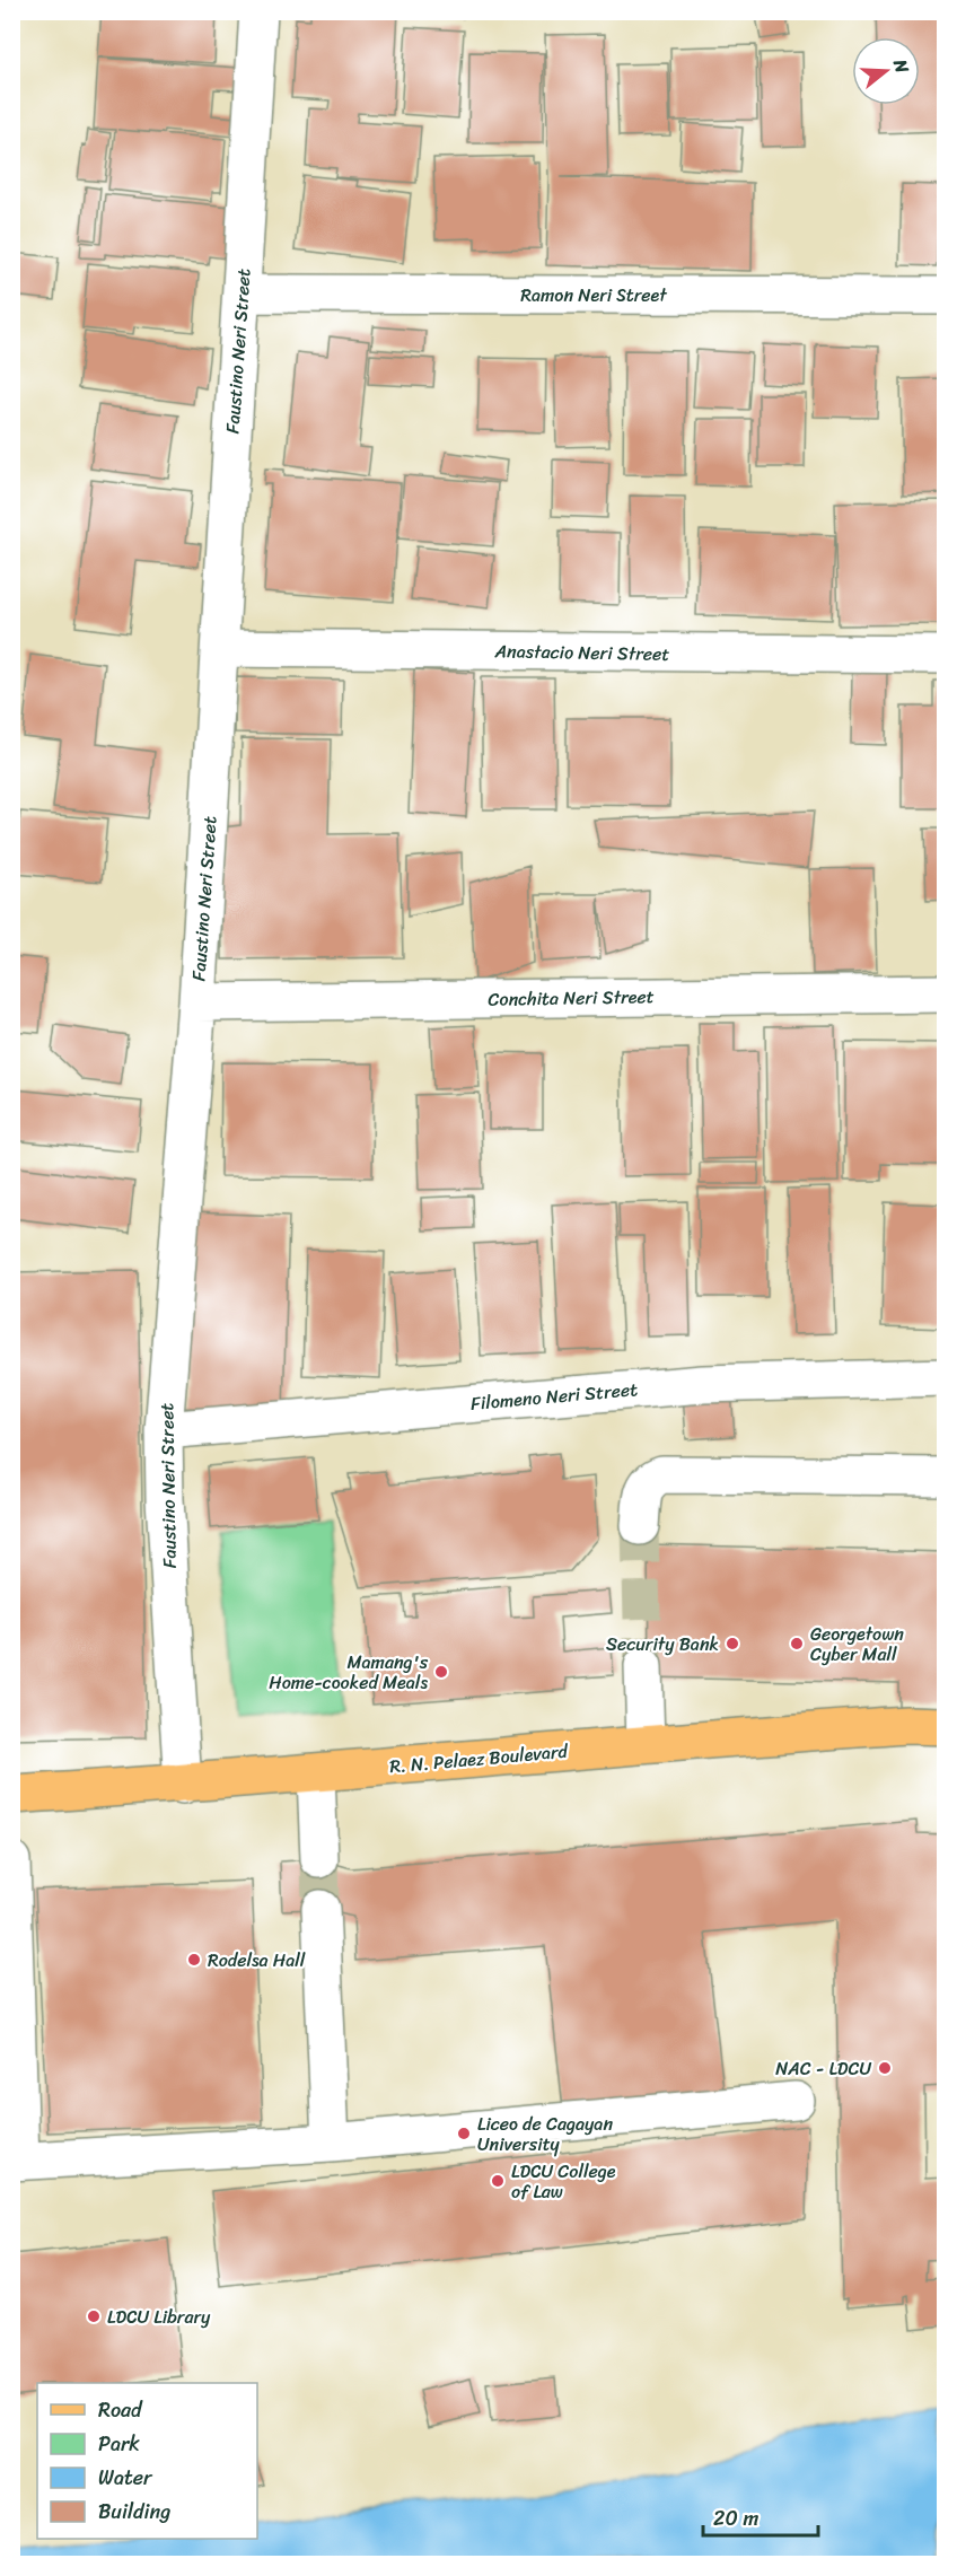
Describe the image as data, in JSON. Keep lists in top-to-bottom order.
{
  "streets": {
    "main road": ["R. N. Pelaez Boulevard"],
    "street": [
      "Ramon Neri Street",
      "Faustino Neri Street",
      "Anastacio Neri Street",
      "Conchita Neri Street",
      "Filomeno Neri Street"
    ]
  },
  "crossings": [
    ["Ramon Neri Street", "Faustino Neri Street"],
    ["Faustino Neri Street", "Anastacio Neri Street"],
    ["Faustino Neri Street", "Conchita Neri Street"],
    ["Faustino Neri Street", "Filomeno Neri Street"],
    ["Faustino Neri Street", "R. N. Pelaez Boulevard"]
  ],
  "places": [
    "Security Bank",
    "Georgetown Cyber Mall",
    "Mamang's Home-cooked Meals",
    "Rodelsa Hall",
    "NAC - LDCU",
    "Liceo de Cagayan University",
    "LDCU College of Law",
    "LDCU Library"
  ],
  "legend": [
    "Road",
    "Park",
    "Water",
    "Building"
  ],
  "scale_bar": "20 m",
  "north": "right"
}
